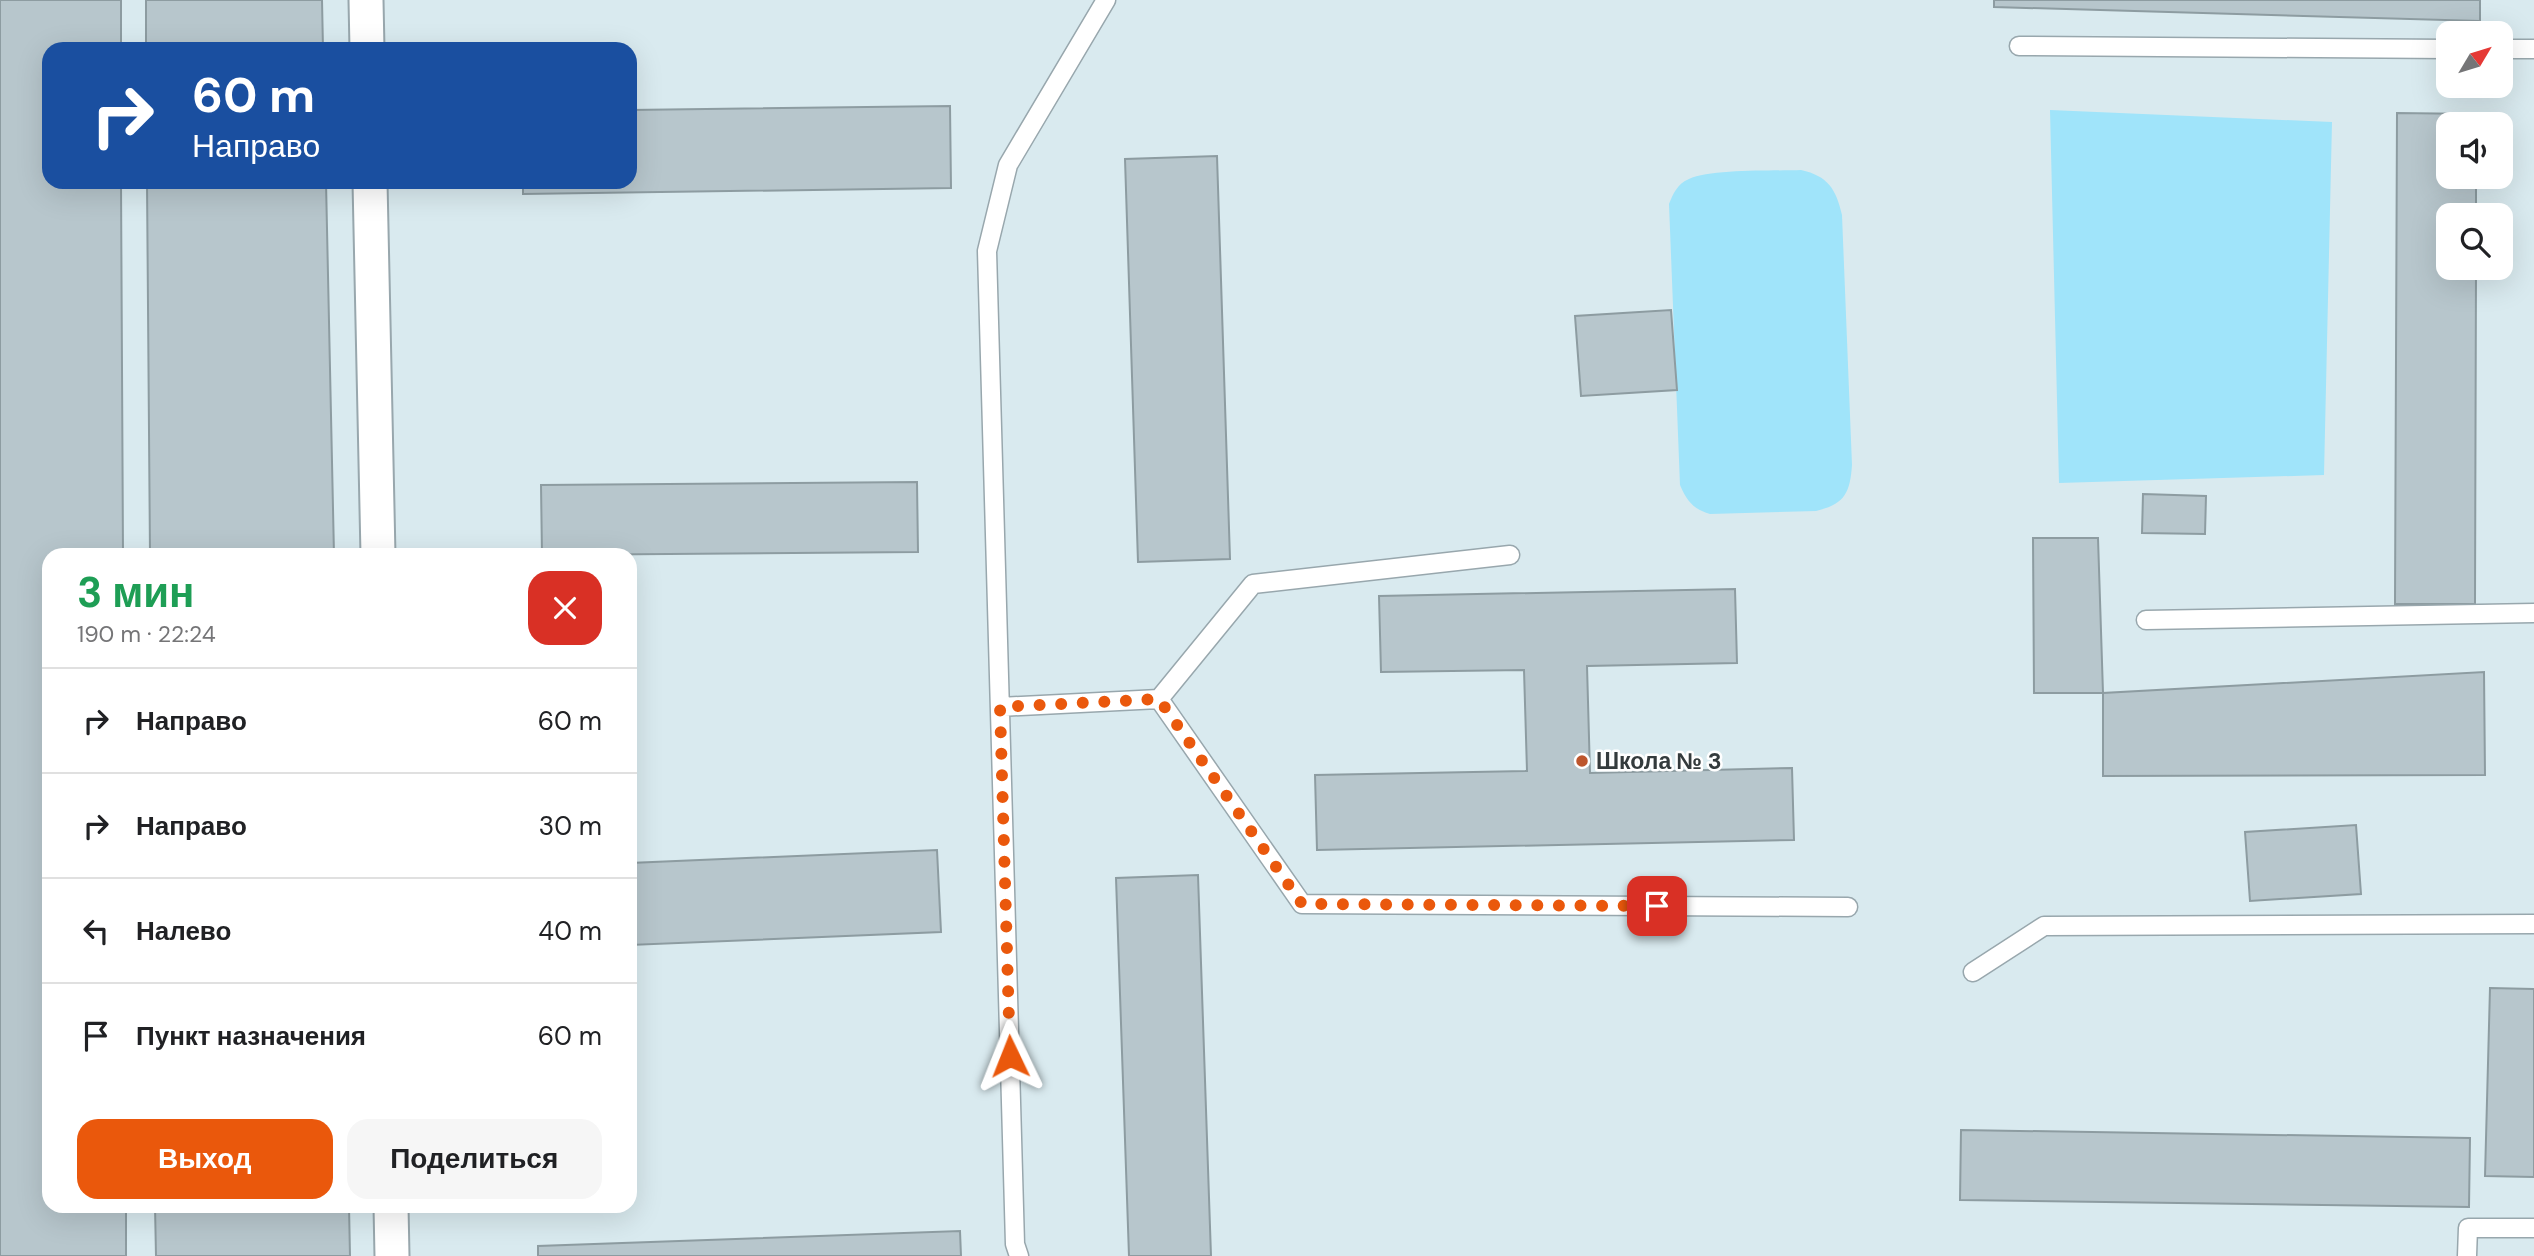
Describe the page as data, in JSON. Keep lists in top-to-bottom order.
{
  "places": ["Школа № 3"],
  "north": "top right",
  "page": {
    "turn": ["60 m", "Направо"],
    "heading": ["3 мин", "190 m · 22:24"],
    "list": [
      {
        "name": "Направо",
        "value": "60 m"
      },
      {
        "name": "Направо",
        "value": "30 m"
      },
      {
        "name": "Налево",
        "value": "40 m"
      },
      {
        "name": "Пункт назначения",
        "value": "60 m"
      }
    ],
    "buttons": ["Выход", "Поделиться"]
  }
}
